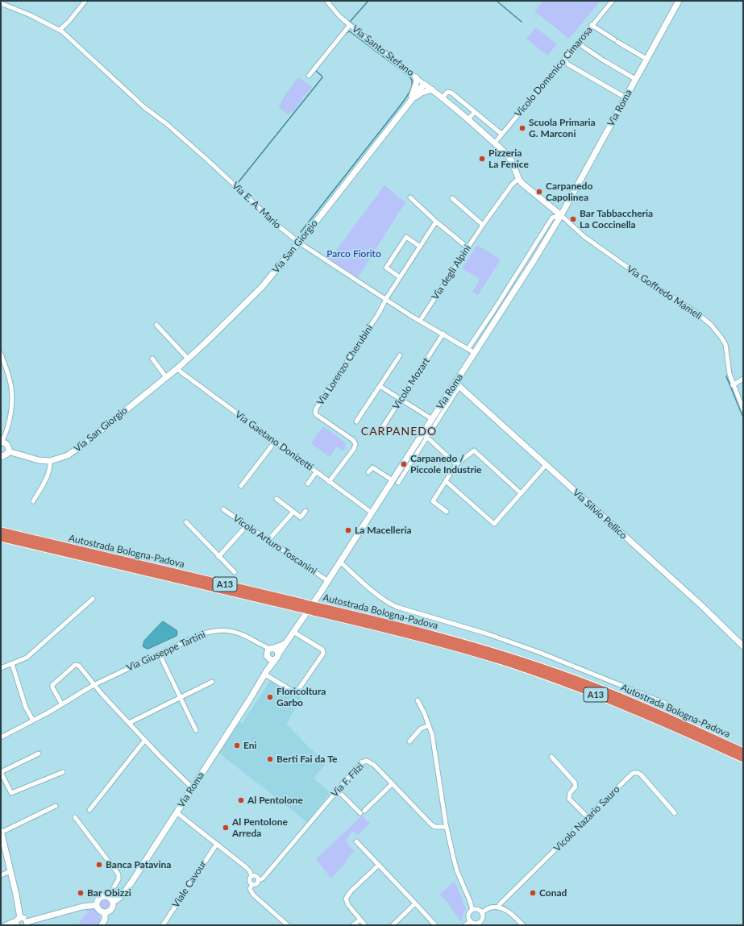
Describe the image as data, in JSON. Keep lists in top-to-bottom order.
{
  "streets": {
    "highway": ["Autostrada Bologna-Padova", "A13"],
    "street": [
      "Via Santo Stefano",
      "Vicolo Domenico Cimarosa",
      "Via Roma",
      "Via E. A. Mario",
      "Via San Giorgio",
      "Via degli Alpini",
      "Via Goffredo Mameli",
      "Via Lorenzo Cherubini",
      "Vicolo Mozart",
      "Via Gaetano Donizetti",
      "Via Silvio Pellico",
      "Vicolo Arturo Toscanini",
      "Via Giuseppe Tartini",
      "Via F. Filzi",
      "Vicolo Nazario Sauro",
      "Viale Cavour"
    ]
  },
  "crossings": [
    ["Via Santo Stefano", "Vicolo Domenico Cimarosa"],
    ["Via Santo Stefano", "Via Roma"],
    ["Via Santo Stefano", "Via San Giorgio"],
    ["Via Santo Stefano", "Via degli Alpini"],
    ["Via Santo Stefano", "Via Goffredo Mameli"],
    ["Via Roma", "Via E. A. Mario"],
    ["Via Roma", "Via Goffredo Mameli"],
    ["Via Roma", "Via Gaetano Donizetti"],
    ["Via Roma", "Via Silvio Pellico"],
    ["Via Roma", "Vicolo Arturo Toscanini"],
    ["Via Roma", "Via Giuseppe Tartini"],
    ["Via E. A. Mario", "Via San Giorgio"],
    ["Via E. A. Mario", "Via degli Alpini"],
    ["Via E. A. Mario", "Via Lorenzo Cherubini"],
    ["Via E. A. Mario", "Vicolo Mozart"],
    ["Via San Giorgio", "Via Gaetano Donizetti"],
    ["Via Lorenzo Cherubini", "Via Gaetano Donizetti"]
  ],
  "districts": ["CARPANEDO"],
  "parks": ["Parco Fiorito"],
  "places": [
    "Scuola Primaria G. Marconi",
    "Pizzeria La Fenice",
    "Carpanedo Capolinea",
    "Bar Tabbaccheria La Coccinella",
    "Carpanedo / Piccole Industrie",
    "La Macelleria",
    "Floricoltura Garbo",
    "Eni",
    "Berti Fai da Te",
    "Al Pentolone",
    "Al Pentolone Arreda",
    "Banca Patavina",
    "Bar Obizzi",
    "Conad"
  ]
}
